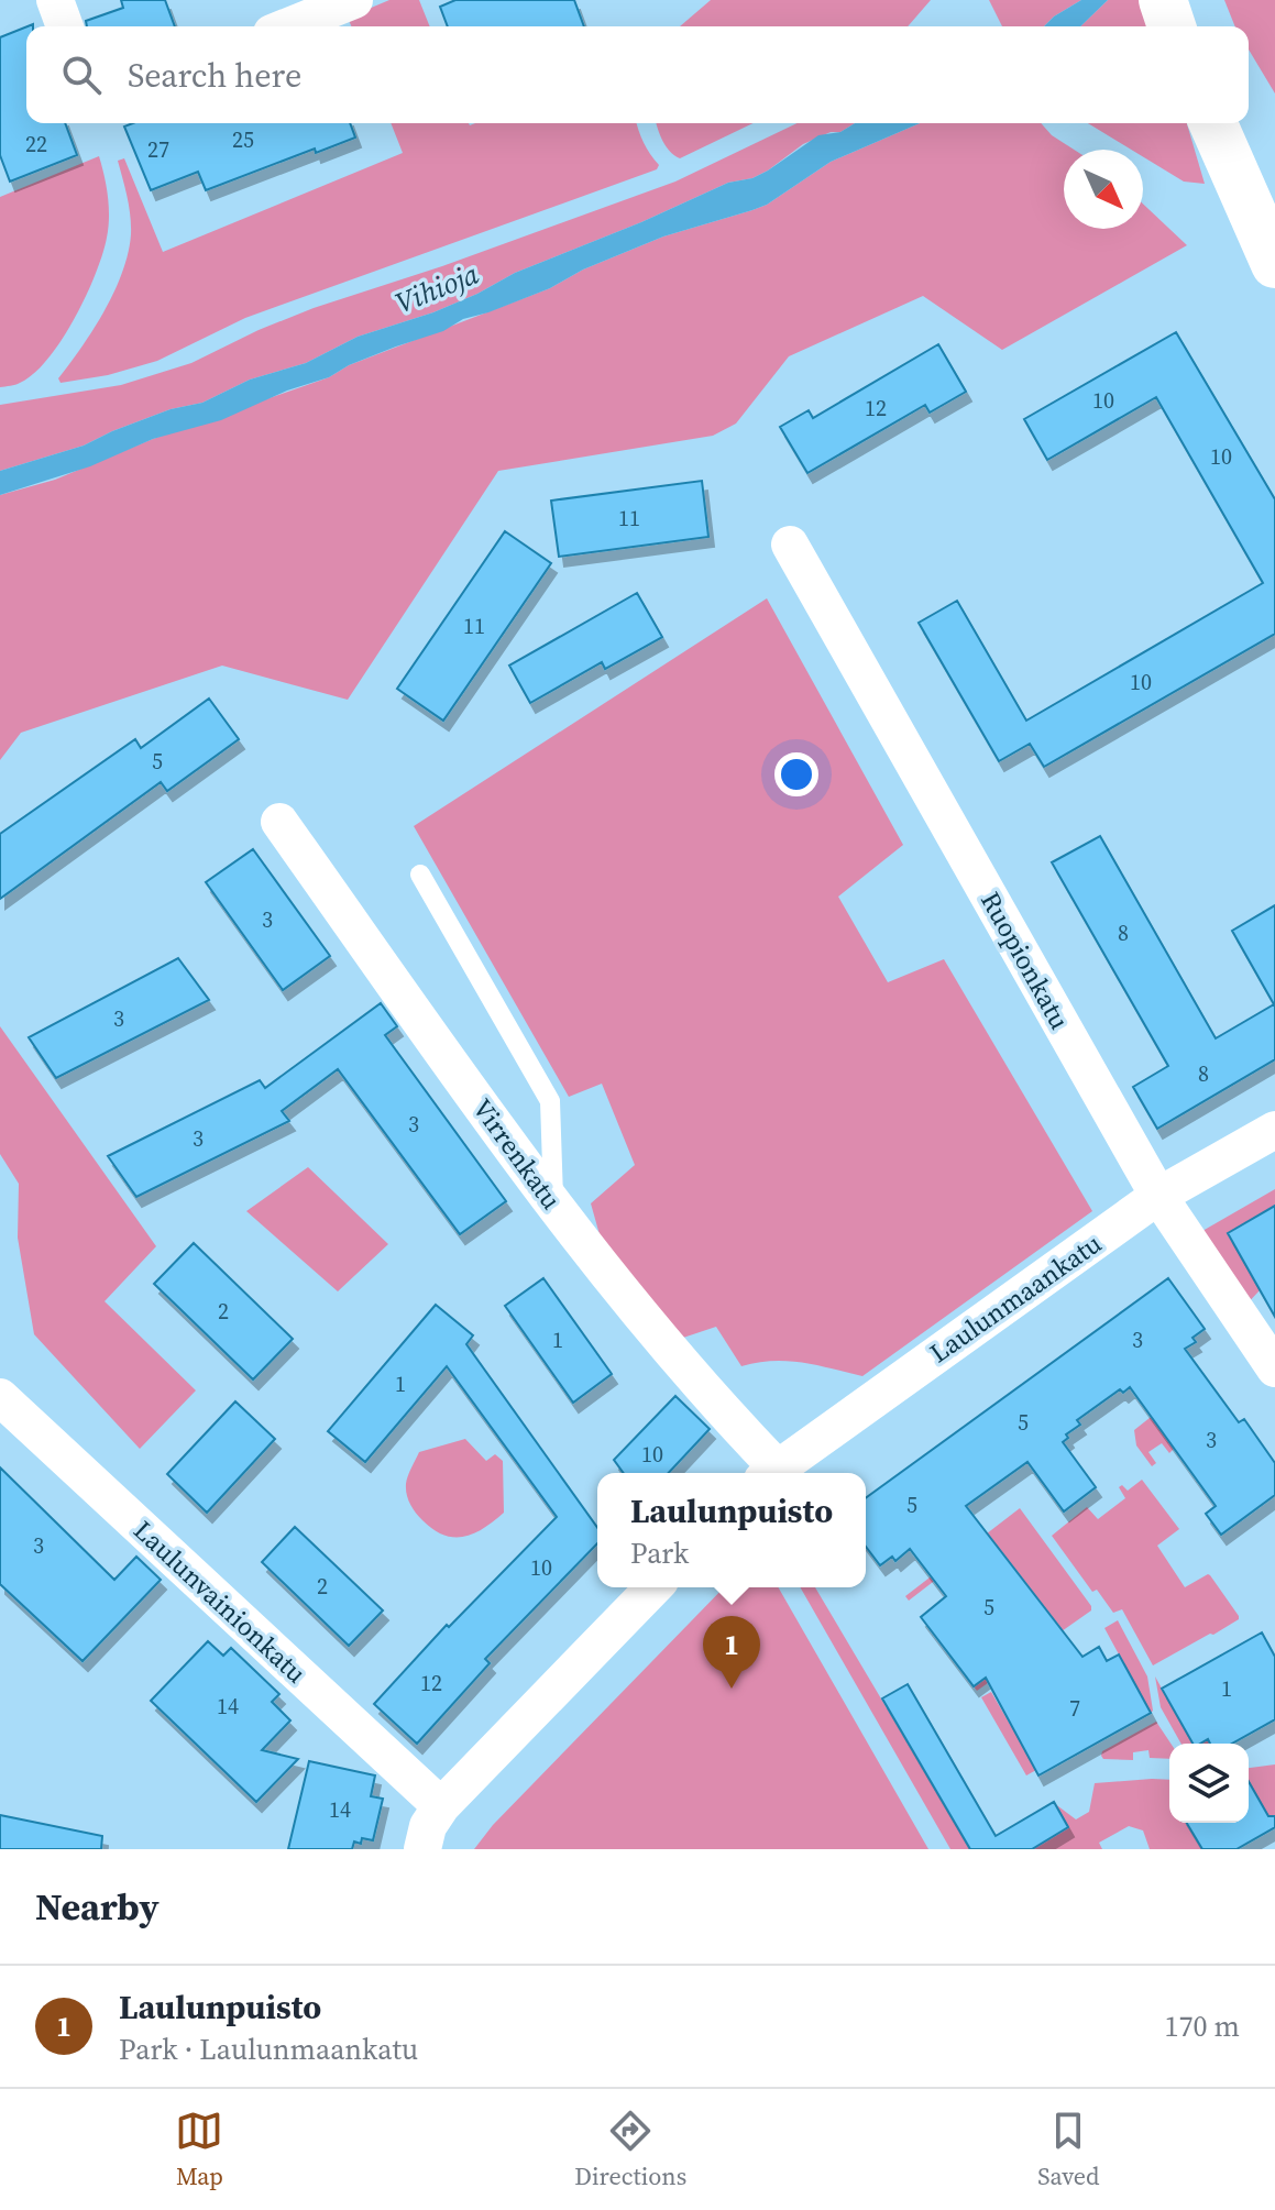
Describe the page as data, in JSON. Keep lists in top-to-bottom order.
{
  "streets": {
    "street": [
      "Ruopionkatu",
      "Virrenkatu",
      "Laulunmaankatu",
      "Laulunvainionkatu"
    ]
  },
  "crossings": [
    ["Ruopionkatu", "Laulunmaankatu"],
    ["Virrenkatu", "Laulunmaankatu"]
  ],
  "water": ["Vihioja"],
  "house_numbers": [
    "25",
    "22",
    "27",
    "10",
    "12",
    "10",
    "11",
    "11",
    "10",
    "5",
    "3",
    "8",
    "3",
    "8",
    "3",
    "3",
    "2",
    "1",
    "3",
    "1",
    "5",
    "3",
    "10",
    "5",
    "3",
    "10",
    "2",
    "5",
    "12",
    "1",
    "14",
    "7",
    "14"
  ],
  "north": "bottom right",
  "page": {
    "search": "Search here",
    "popup": ["Laulunpuisto", "Park"],
    "pins": "1",
    "heading": "Nearby",
    "list": [
      {
        "mark": "1",
        "name": "Laulunpuisto",
        "note": "Park · Laulunmaankatu",
        "value": "170 m"
      }
    ],
    "nav": ["Map", "Directions", "Saved"]
  }
}
